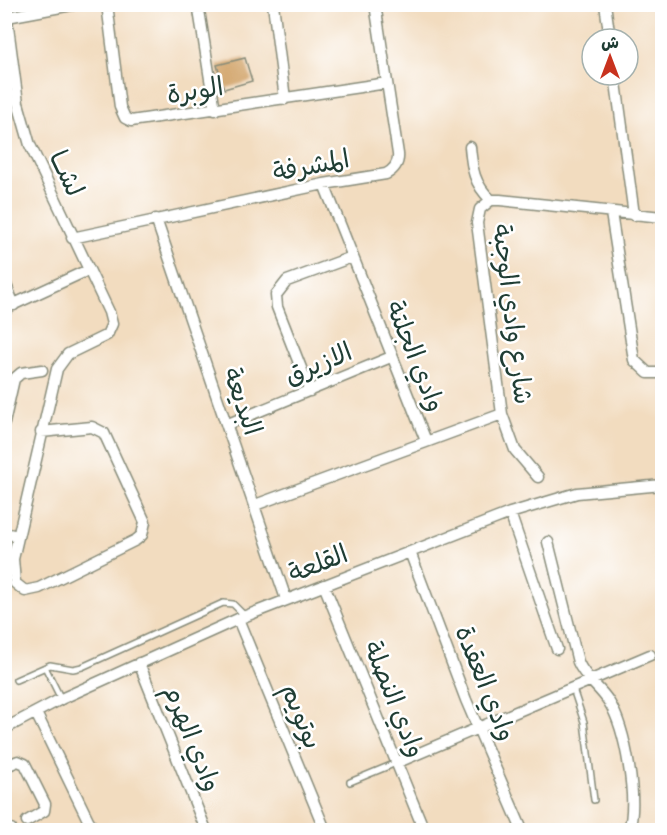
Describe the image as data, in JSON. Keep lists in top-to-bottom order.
{
  "streets": {
    "street": [
      "الوبرة",
      "المشرفة",
      "لشــا",
      "شارع وادي الوجبة",
      "وادي الجلتة",
      "الازيرق",
      "البديعة",
      "القلعة",
      "وادي العقدة",
      "وادي النصلة",
      "بوتويم",
      "وادي الهرم"
    ]
  },
  "crossings": [
    ["الوبرة", "المشرفة"],
    ["المشرفة", "لشــا"],
    ["المشرفة", "وادي الجلتة"],
    ["المشرفة", "البديعة"],
    ["وادي الجلتة", "الازيرق"],
    ["وادي الجلتة", "البديعة"],
    ["الازيرق", "البديعة"],
    ["البديعة", "القلعة"],
    ["القلعة", "وادي العقدة"],
    ["القلعة", "وادي النصلة"],
    ["القلعة", "بوتويم"],
    ["القلعة", "وادي الهرم"]
  ],
  "north": "top"
}
